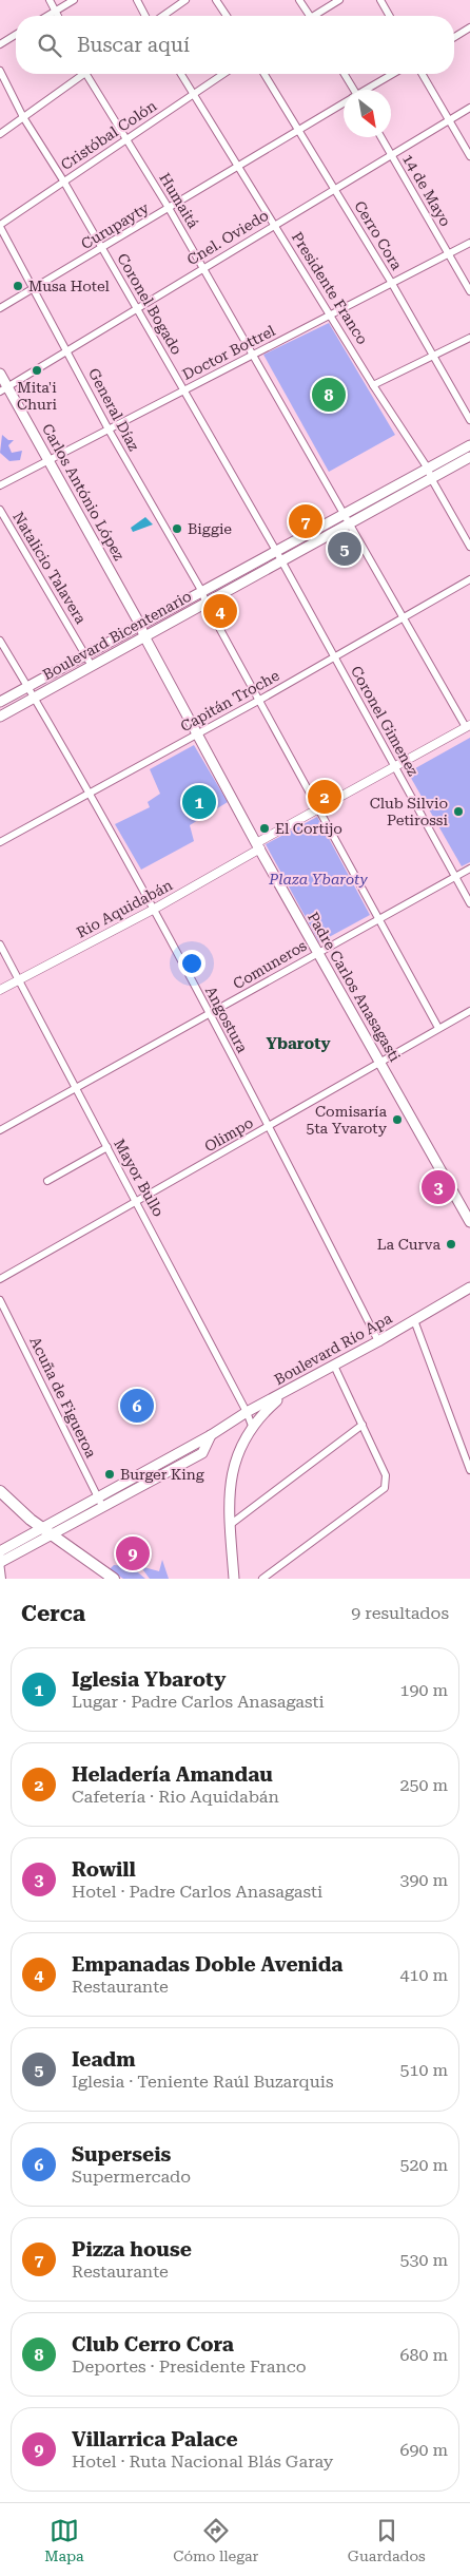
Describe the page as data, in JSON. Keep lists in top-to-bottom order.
{
  "streets": {
    "main road": [
      "Carlos António López",
      "Boulevard Bicentenario",
      "Padre Carlos Anasagasti",
      "Boulevard Río Apa"
    ],
    "street": [
      "Cristóbal Colón",
      "14 de Mayo",
      "Humaitá",
      "Curupayty",
      "Cerro Cora",
      "Cnel. Oviedo",
      "Presidente Franco",
      "Coronel Bogado",
      "Doctor Bottrel",
      "General Díaz",
      "Natalicio Talavera",
      "Capitán Troche",
      "Coronel Gimenez",
      "Rio Aquidabán",
      "Comuneros",
      "Angostura",
      "Olimpo",
      "Mayor Bullo",
      "Acuña de Figueroa"
    ]
  },
  "crossings": [
    ["Cristóbal Colón", "Humaitá"],
    ["Cristóbal Colón", "Presidente Franco"],
    ["Cristóbal Colón", "Coronel Bogado"],
    ["Cristóbal Colón", "General Díaz"],
    ["14 de Mayo", "Cnel. Oviedo"],
    ["14 de Mayo", "Doctor Bottrel"],
    ["Humaitá", "Curupayty"],
    ["Humaitá", "Cnel. Oviedo"],
    ["Humaitá", "Doctor Bottrel"],
    ["Humaitá", "Boulevard Bicentenario"],
    ["Humaitá", "Capitán Troche"],
    ["Humaitá", "Rio Aquidabán"],
    ["Curupayty", "Cerro Cora"],
    ["Curupayty", "Presidente Franco"],
    ["Curupayty", "Coronel Bogado"],
    ["Curupayty", "General Díaz"],
    ["Cerro Cora", "Cnel. Oviedo"],
    ["Cerro Cora", "Doctor Bottrel"],
    ["Cnel. Oviedo", "Presidente Franco"],
    ["Cnel. Oviedo", "Coronel Bogado"],
    ["Cnel. Oviedo", "General Díaz"],
    ["Cnel. Oviedo", "Carlos António López"],
    ["Presidente Franco", "Doctor Bottrel"],
    ["Presidente Franco", "Boulevard Bicentenario"],
    ["Coronel Bogado", "Doctor Bottrel"],
    ["Coronel Bogado", "Boulevard Bicentenario"],
    ["Coronel Bogado", "Coronel Gimenez"],
    ["Doctor Bottrel", "General Díaz"],
    ["Doctor Bottrel", "Carlos António López"],
    ["General Díaz", "Boulevard Bicentenario"],
    ["General Díaz", "Capitán Troche"],
    ["General Díaz", "Rio Aquidabán"],
    ["General Díaz", "Comuneros"],
    ["General Díaz", "Olimpo"],
    ["Carlos António López", "Boulevard Bicentenario"],
    ["Carlos António López", "Padre Carlos Anasagasti"],
    ["Natalicio Talavera", "Boulevard Bicentenario"],
    ["Boulevard Bicentenario", "Coronel Gimenez"],
    ["Boulevard Bicentenario", "Padre Carlos Anasagasti"],
    ["Boulevard Bicentenario", "Angostura"],
    ["Capitán Troche", "Coronel Gimenez"],
    ["Capitán Troche", "Padre Carlos Anasagasti"],
    ["Capitán Troche", "Angostura"],
    ["Coronel Gimenez", "Rio Aquidabán"],
    ["Coronel Gimenez", "Comuneros"],
    ["Rio Aquidabán", "Padre Carlos Anasagasti"],
    ["Rio Aquidabán", "Angostura"],
    ["Rio Aquidabán", "Mayor Bullo"],
    ["Comuneros", "Padre Carlos Anasagasti"],
    ["Comuneros", "Angostura"],
    ["Comuneros", "Mayor Bullo"],
    ["Padre Carlos Anasagasti", "Olimpo"],
    ["Angostura", "Olimpo"],
    ["Angostura", "Boulevard Río Apa"],
    ["Olimpo", "Mayor Bullo"],
    ["Mayor Bullo", "Boulevard Río Apa"],
    ["Boulevard Río Apa", "Acuña de Figueroa"]
  ],
  "districts": ["Ybaroty"],
  "parks": ["Plaza Ybaroty"],
  "places": [
    "Musa Hotel",
    "Mita'i Churi",
    "Biggie",
    "Club Silvio Petirossi",
    "El Cortijo",
    "Comisaría 5ta Yvaroty",
    "La Curva",
    "Burger King"
  ],
  "north": "bottom right",
  "page": {
    "search": "Buscar aquí",
    "pins": [
      "8",
      "7",
      "5",
      "4",
      "2",
      "1",
      "3",
      "6",
      "9"
    ],
    "heading": ["Cerca", "9 resultados"],
    "list": [
      {
        "mark": "1",
        "name": "Iglesia Ybaroty",
        "note": "Lugar · Padre Carlos Anasagasti",
        "value": "190 m"
      },
      {
        "mark": "2",
        "name": "Heladería Amandau",
        "note": "Cafetería · Rio Aquidabán",
        "value": "250 m"
      },
      {
        "mark": "3",
        "name": "Rowill",
        "note": "Hotel · Padre Carlos Anasagasti",
        "value": "390 m"
      },
      {
        "mark": "4",
        "name": "Empanadas Doble Avenida",
        "note": "Restaurante",
        "value": "410 m"
      },
      {
        "mark": "5",
        "name": "Ieadm",
        "note": "Iglesia · Teniente Raúl Buzarquis",
        "value": "510 m"
      },
      {
        "mark": "6",
        "name": "Superseis",
        "note": "Supermercado",
        "value": "520 m"
      },
      {
        "mark": "7",
        "name": "Pizza house",
        "note": "Restaurante",
        "value": "530 m"
      },
      {
        "mark": "8",
        "name": "Club Cerro Cora",
        "note": "Deportes · Presidente Franco",
        "value": "680 m"
      },
      {
        "mark": "9",
        "name": "Villarrica Palace",
        "note": "Hotel · Ruta Nacional Blás Garay",
        "value": "690 m"
      }
    ],
    "nav": ["Mapa", "Cómo llegar", "Guardados"]
  }
}
